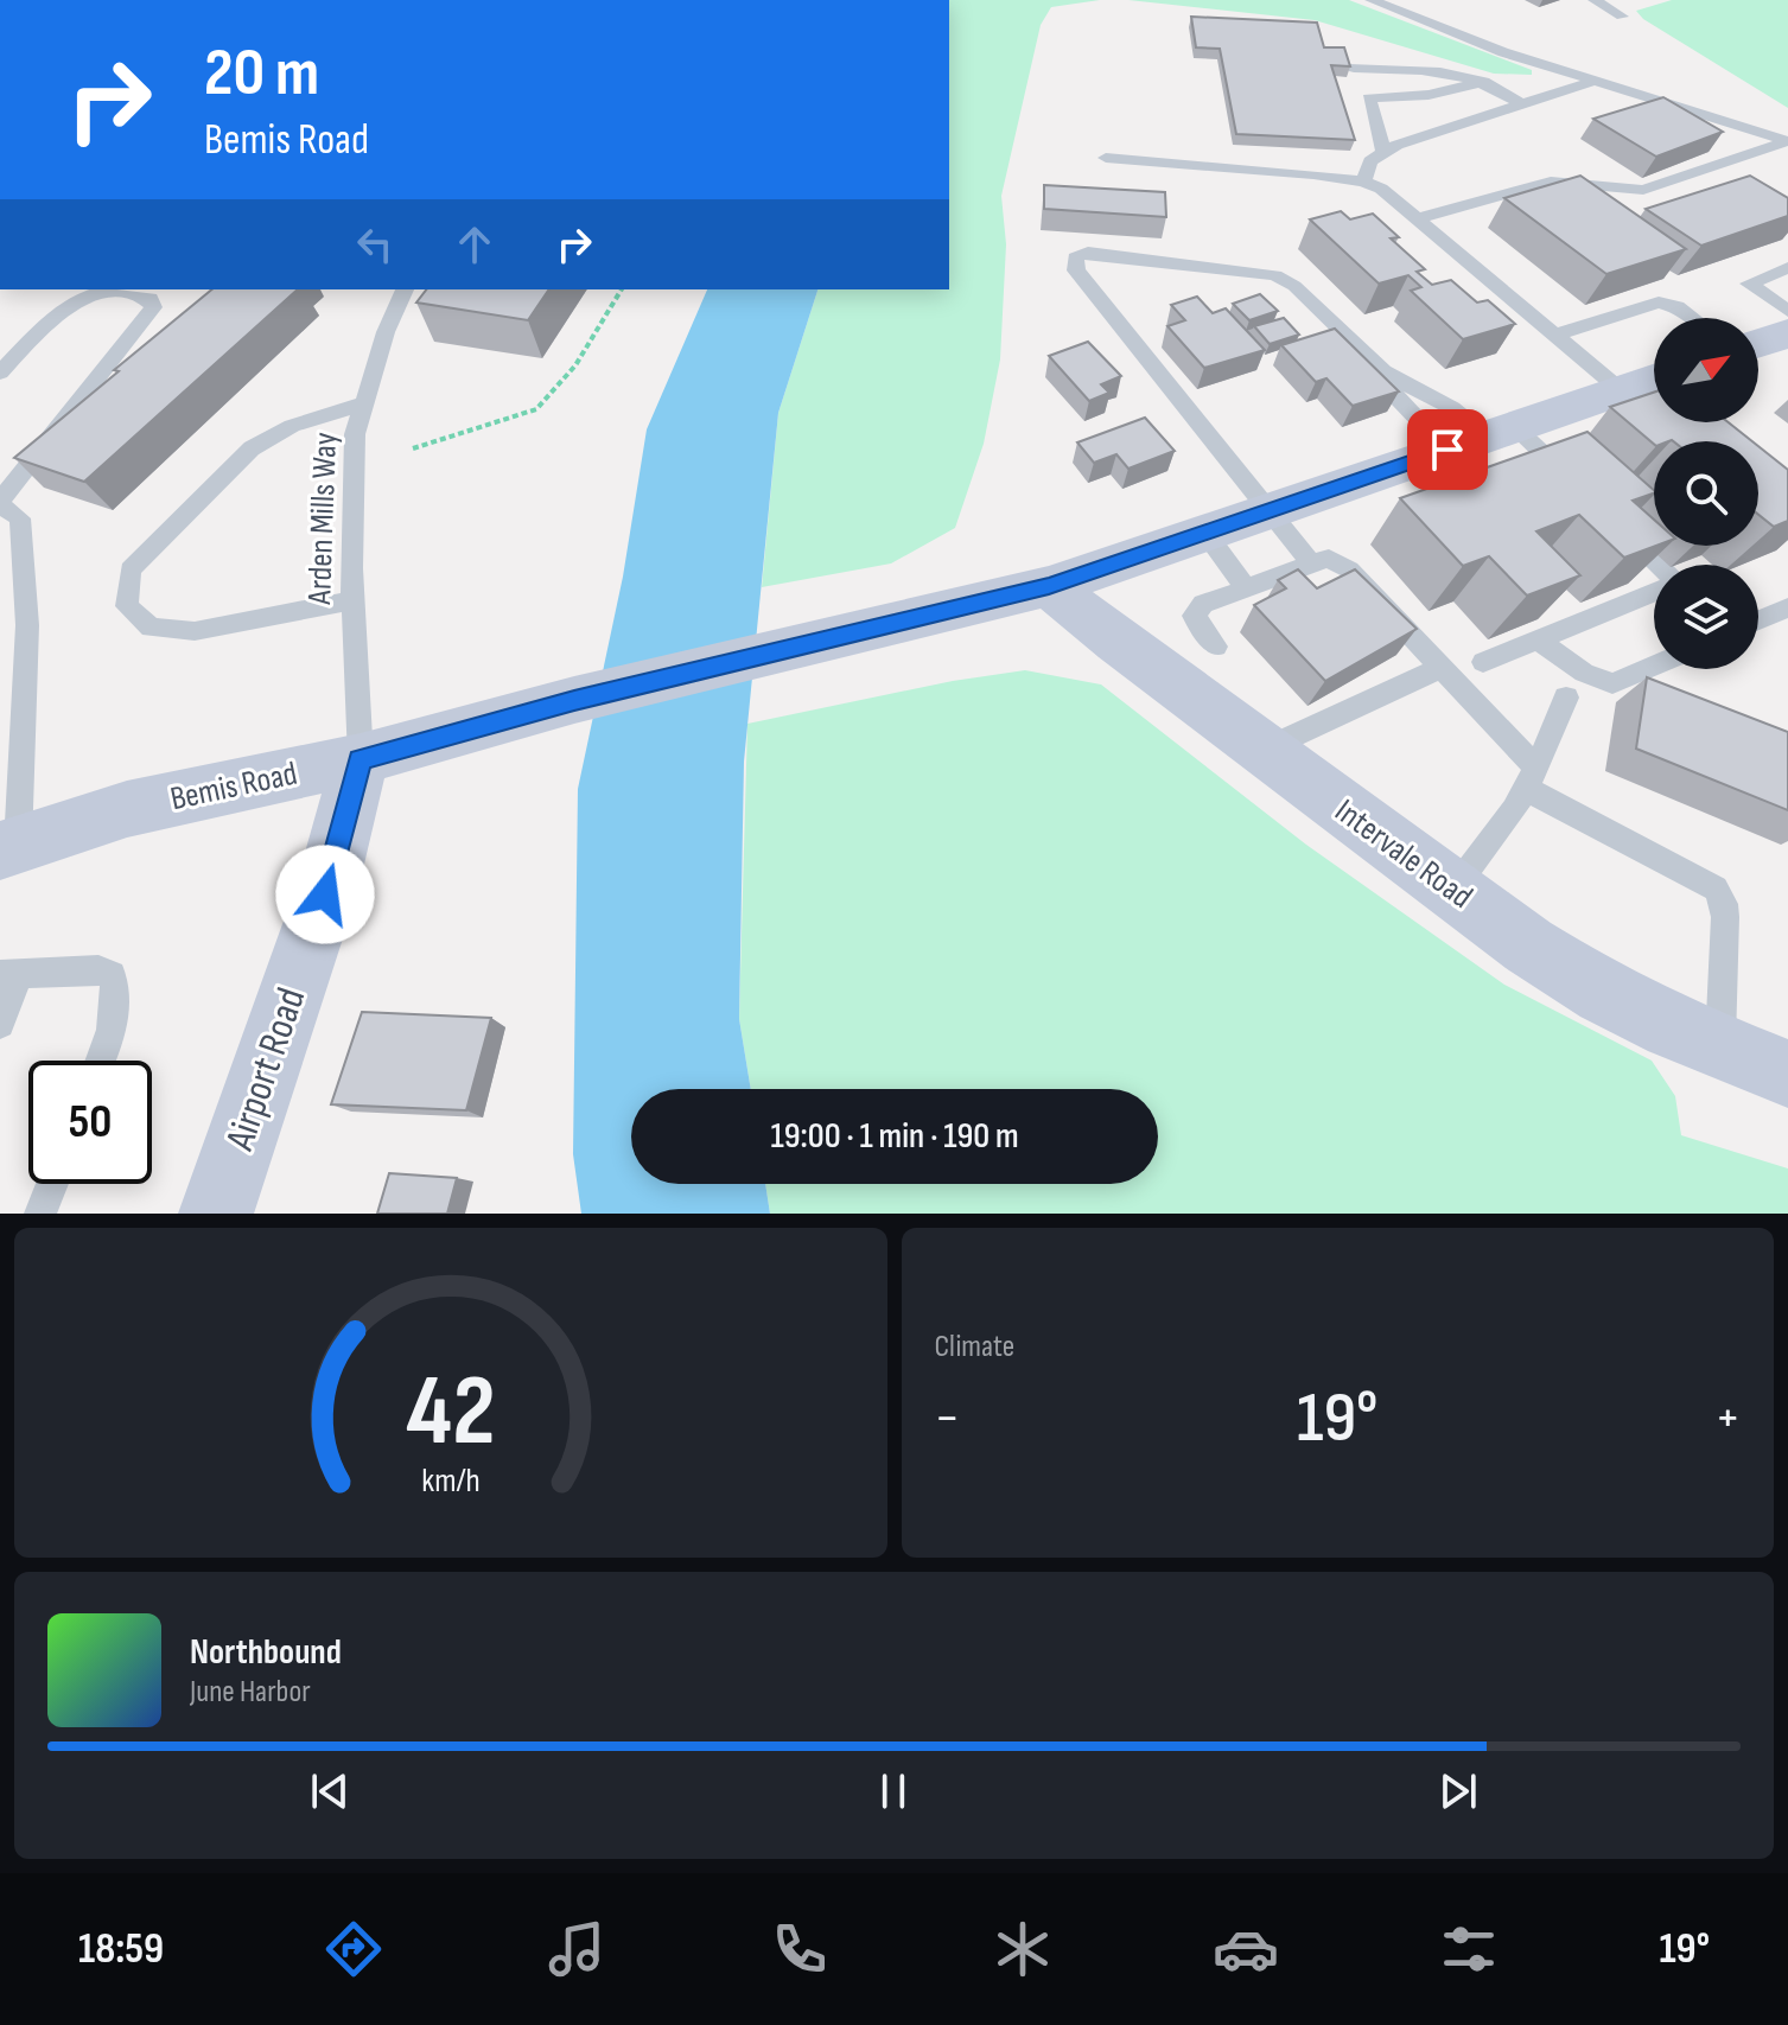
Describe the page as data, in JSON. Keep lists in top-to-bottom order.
{
  "streets": {
    "main road": ["Bemis Road", "Intervale Road", "Airport Road"],
    "lane": ["Arden Mills Way"]
  },
  "crossings": [
    ["Arden Mills Way", "Bemis Road"],
    ["Arden Mills Way", "Airport Road"],
    ["Bemis Road", "Intervale Road"],
    ["Bemis Road", "Airport Road"]
  ],
  "north": "top right",
  "page": {
    "turn": ["20 m", "Bemis Road"],
    "limit": "50",
    "trip": "19:00 · 1 min · 190 m",
    "tile": "Climate",
    "heat": ["−", "19°", "+"],
    "song": ["Northbound", "June Harbor"],
    "tabs": ["18:59", "19°"],
    "gauge": ["42", "km/h"]
  }
}
